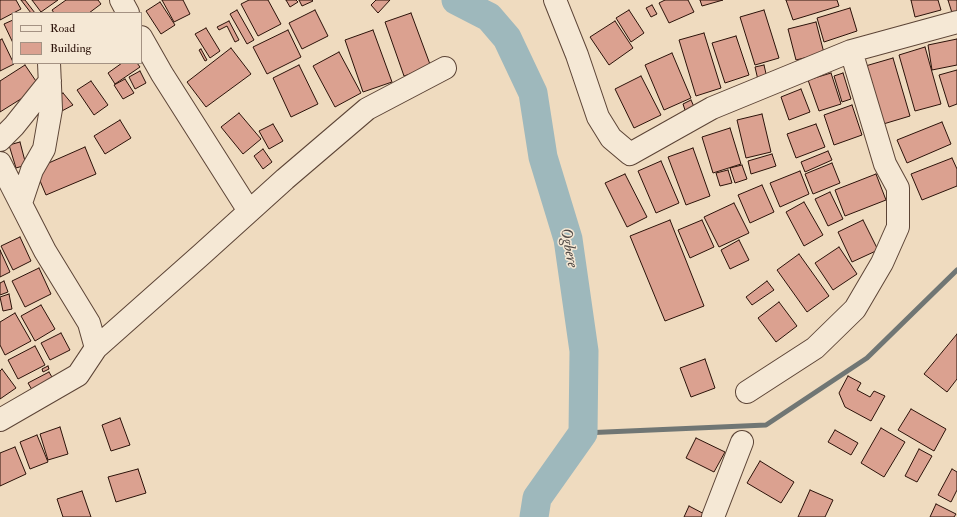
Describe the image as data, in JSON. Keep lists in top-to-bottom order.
{
  "water": ["Ogbere"],
  "legend": ["Road", "Building"]
}
